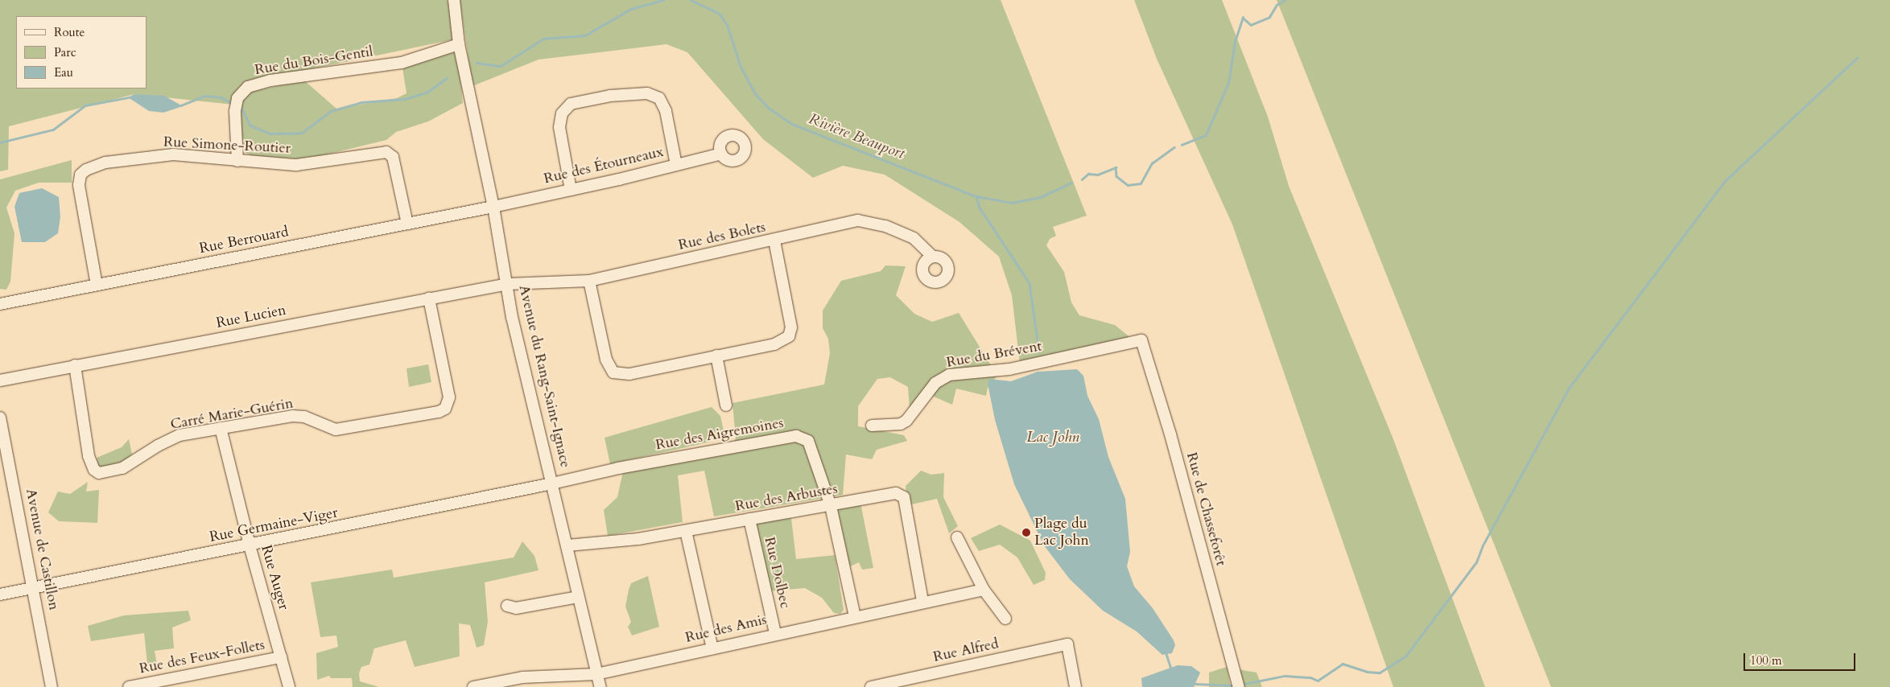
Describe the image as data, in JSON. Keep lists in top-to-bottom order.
{
  "streets": {
    "street": [
      "Rue du Bois-Gentil",
      "Rue Simone-Routier",
      "Rue des Étourneaux",
      "Rue des Bolets",
      "Rue Berrouard",
      "Rue Lucien",
      "Rue du Brévent",
      "Avenue du Rang-Saint-Ignace",
      "Carré Marie-Guérin",
      "Rue des Aigremoines",
      "Rue des Arbustes",
      "Rue de Chasseforêt",
      "Rue Germaine-Viger",
      "Avenue de Castillon",
      "Rue Dolbec",
      "Rue Auger",
      "Rue des Amis",
      "Rue Alfred",
      "Rue des Feux-Follets"
    ]
  },
  "crossings": [
    ["Rue du Bois-Gentil", "Rue Simone-Routier"],
    ["Rue du Bois-Gentil", "Avenue du Rang-Saint-Ignace"],
    ["Rue Simone-Routier", "Rue Berrouard"],
    ["Rue des Étourneaux", "Rue Berrouard"],
    ["Rue des Étourneaux", "Avenue du Rang-Saint-Ignace"],
    ["Rue des Bolets", "Rue Lucien"],
    ["Rue des Bolets", "Avenue du Rang-Saint-Ignace"],
    ["Rue Berrouard", "Avenue du Rang-Saint-Ignace"],
    ["Rue Lucien", "Avenue du Rang-Saint-Ignace"],
    ["Rue Lucien", "Carré Marie-Guérin"],
    ["Rue du Brévent", "Rue de Chasseforêt"],
    ["Avenue du Rang-Saint-Ignace", "Rue des Aigremoines"],
    ["Avenue du Rang-Saint-Ignace", "Rue des Arbustes"],
    ["Avenue du Rang-Saint-Ignace", "Rue Germaine-Viger"],
    ["Avenue du Rang-Saint-Ignace", "Rue des Amis"],
    ["Carré Marie-Guérin", "Rue Auger"],
    ["Rue des Aigremoines", "Rue des Arbustes"],
    ["Rue des Aigremoines", "Rue Germaine-Viger"],
    ["Rue des Aigremoines", "Rue des Amis"],
    ["Rue des Arbustes", "Rue Dolbec"],
    ["Rue des Arbustes", "Rue des Amis"],
    ["Rue Germaine-Viger", "Avenue de Castillon"],
    ["Rue Germaine-Viger", "Rue Auger"],
    ["Rue Dolbec", "Rue des Amis"],
    ["Rue Auger", "Rue des Feux-Follets"]
  ],
  "water": ["Rivière Beauport", "Lac John"],
  "places": ["Plage du Lac John"],
  "legend": ["Route", "Parc", "Eau"],
  "scale_bar": "100 m"
}
